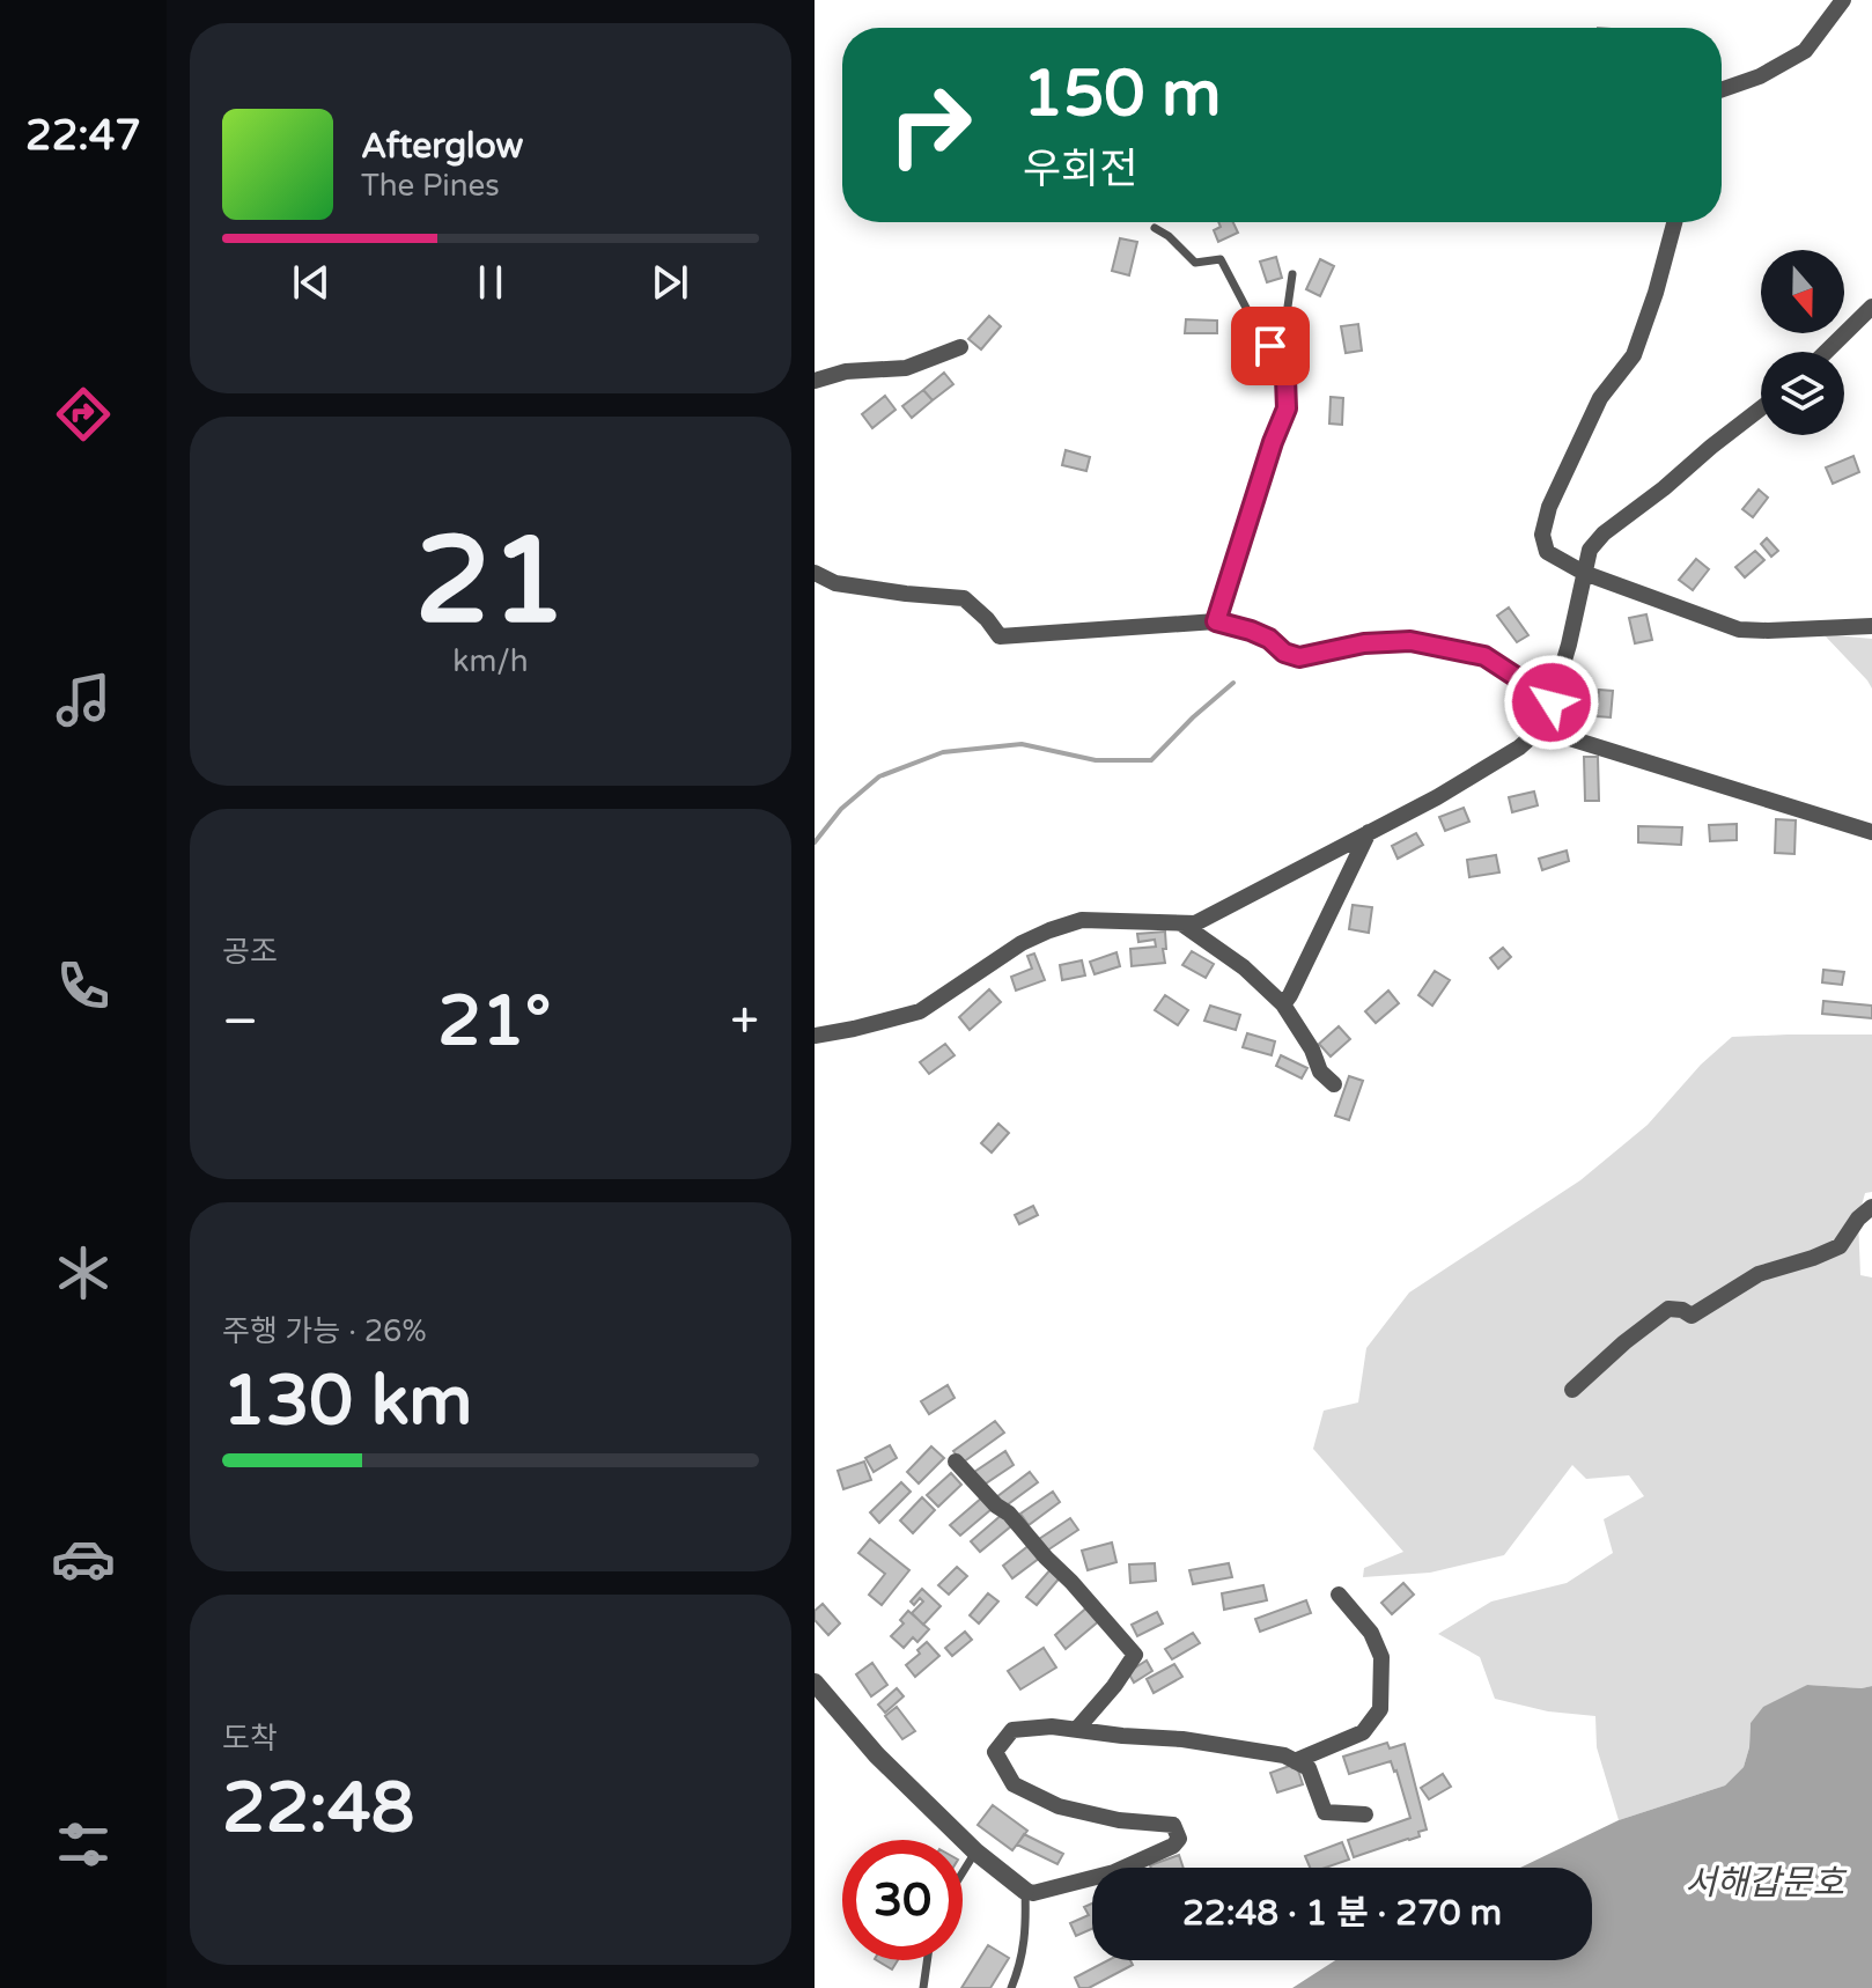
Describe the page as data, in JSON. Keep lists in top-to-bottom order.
{
  "water": ["서해갑문호"],
  "north": "bottom",
  "page": {
    "tabs": "22:47",
    "turn": ["150 m", "우회전"],
    "song": ["Afterglow", "The Pines"],
    "tile": [
      ["21", "km/h"],
      "공조",
      ["주행 가능 · 26%", "130 km"],
      ["도착", "22:48"]
    ],
    "heat": ["−", "21°", "+"],
    "limit": "30",
    "trip": "22:48 · 1 분 · 270 m"
  }
}
